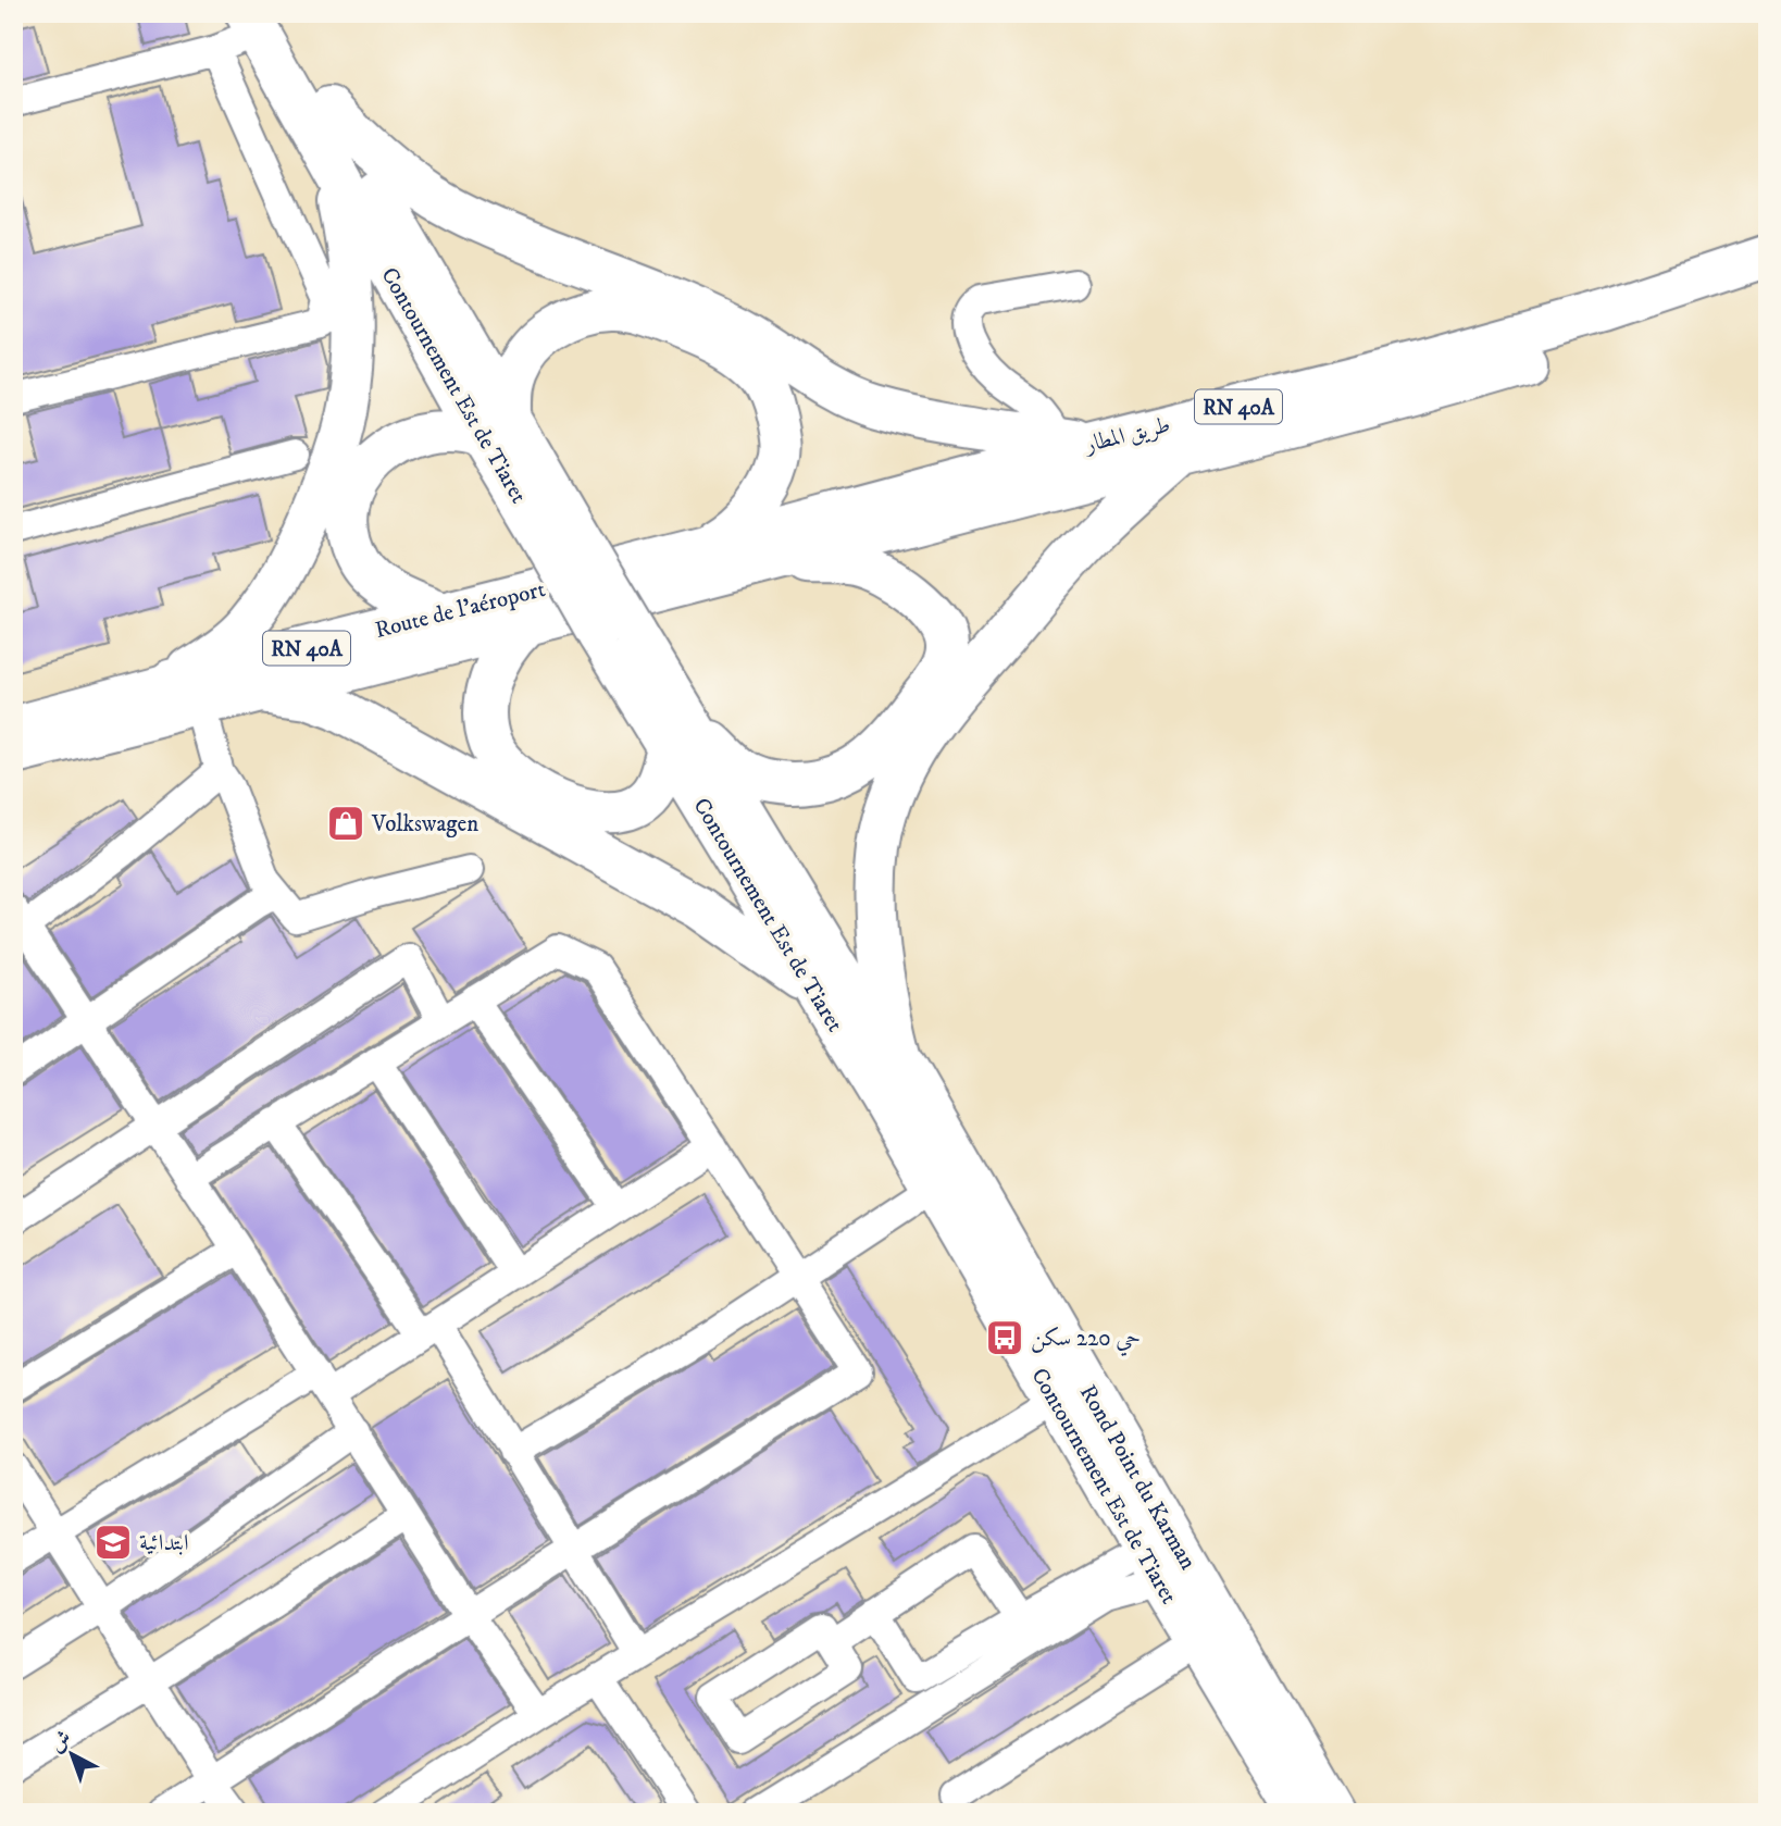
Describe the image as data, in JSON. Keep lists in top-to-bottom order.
{
  "streets": {
    "highway": [
      "Contournement Est de Tiaret",
      "RN 40A",
      "طريق المطار",
      "Route de l'aéroport",
      "Rond Point du Karman"
    ]
  },
  "crossings": [
    ["Contournement Est de Tiaret", "Rond Point du Karman"],
    ["RN 40A", "Route de l'aéroport"],
    ["طريق المطار", "Route de l'aéroport"]
  ],
  "places": {
    "shop": ["Volkswagen"],
    "bus stop": ["حي 220 سكن"],
    "school or university": ["ابتدائية"]
  },
  "north": "top left"
}
